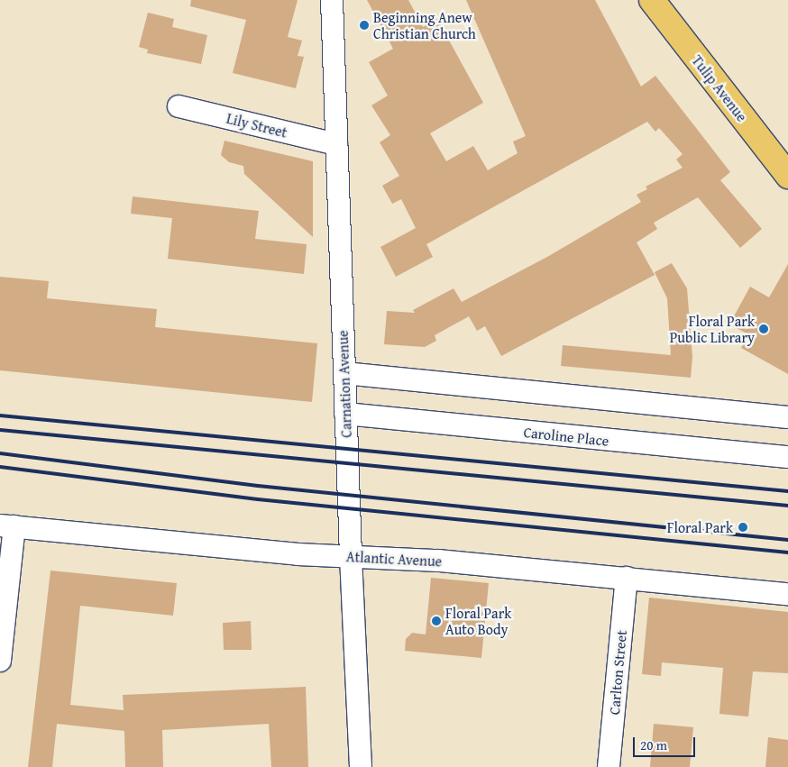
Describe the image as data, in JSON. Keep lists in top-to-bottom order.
{
  "streets": {
    "main road": ["Tulip Avenue"],
    "street": [
      "Lily Street",
      "Carnation Avenue",
      "Caroline Place",
      "Atlantic Avenue",
      "Carlton Street"
    ]
  },
  "crossings": [
    ["Lily Street", "Carnation Avenue"],
    ["Carnation Avenue", "Caroline Place"],
    ["Carnation Avenue", "Atlantic Avenue"],
    ["Atlantic Avenue", "Carlton Street"]
  ],
  "places": [
    "Beginning Anew Christian Church",
    "Floral Park Public Library",
    "Floral Park",
    "Floral Park Auto Body"
  ],
  "scale_bar": "20 m"
}
